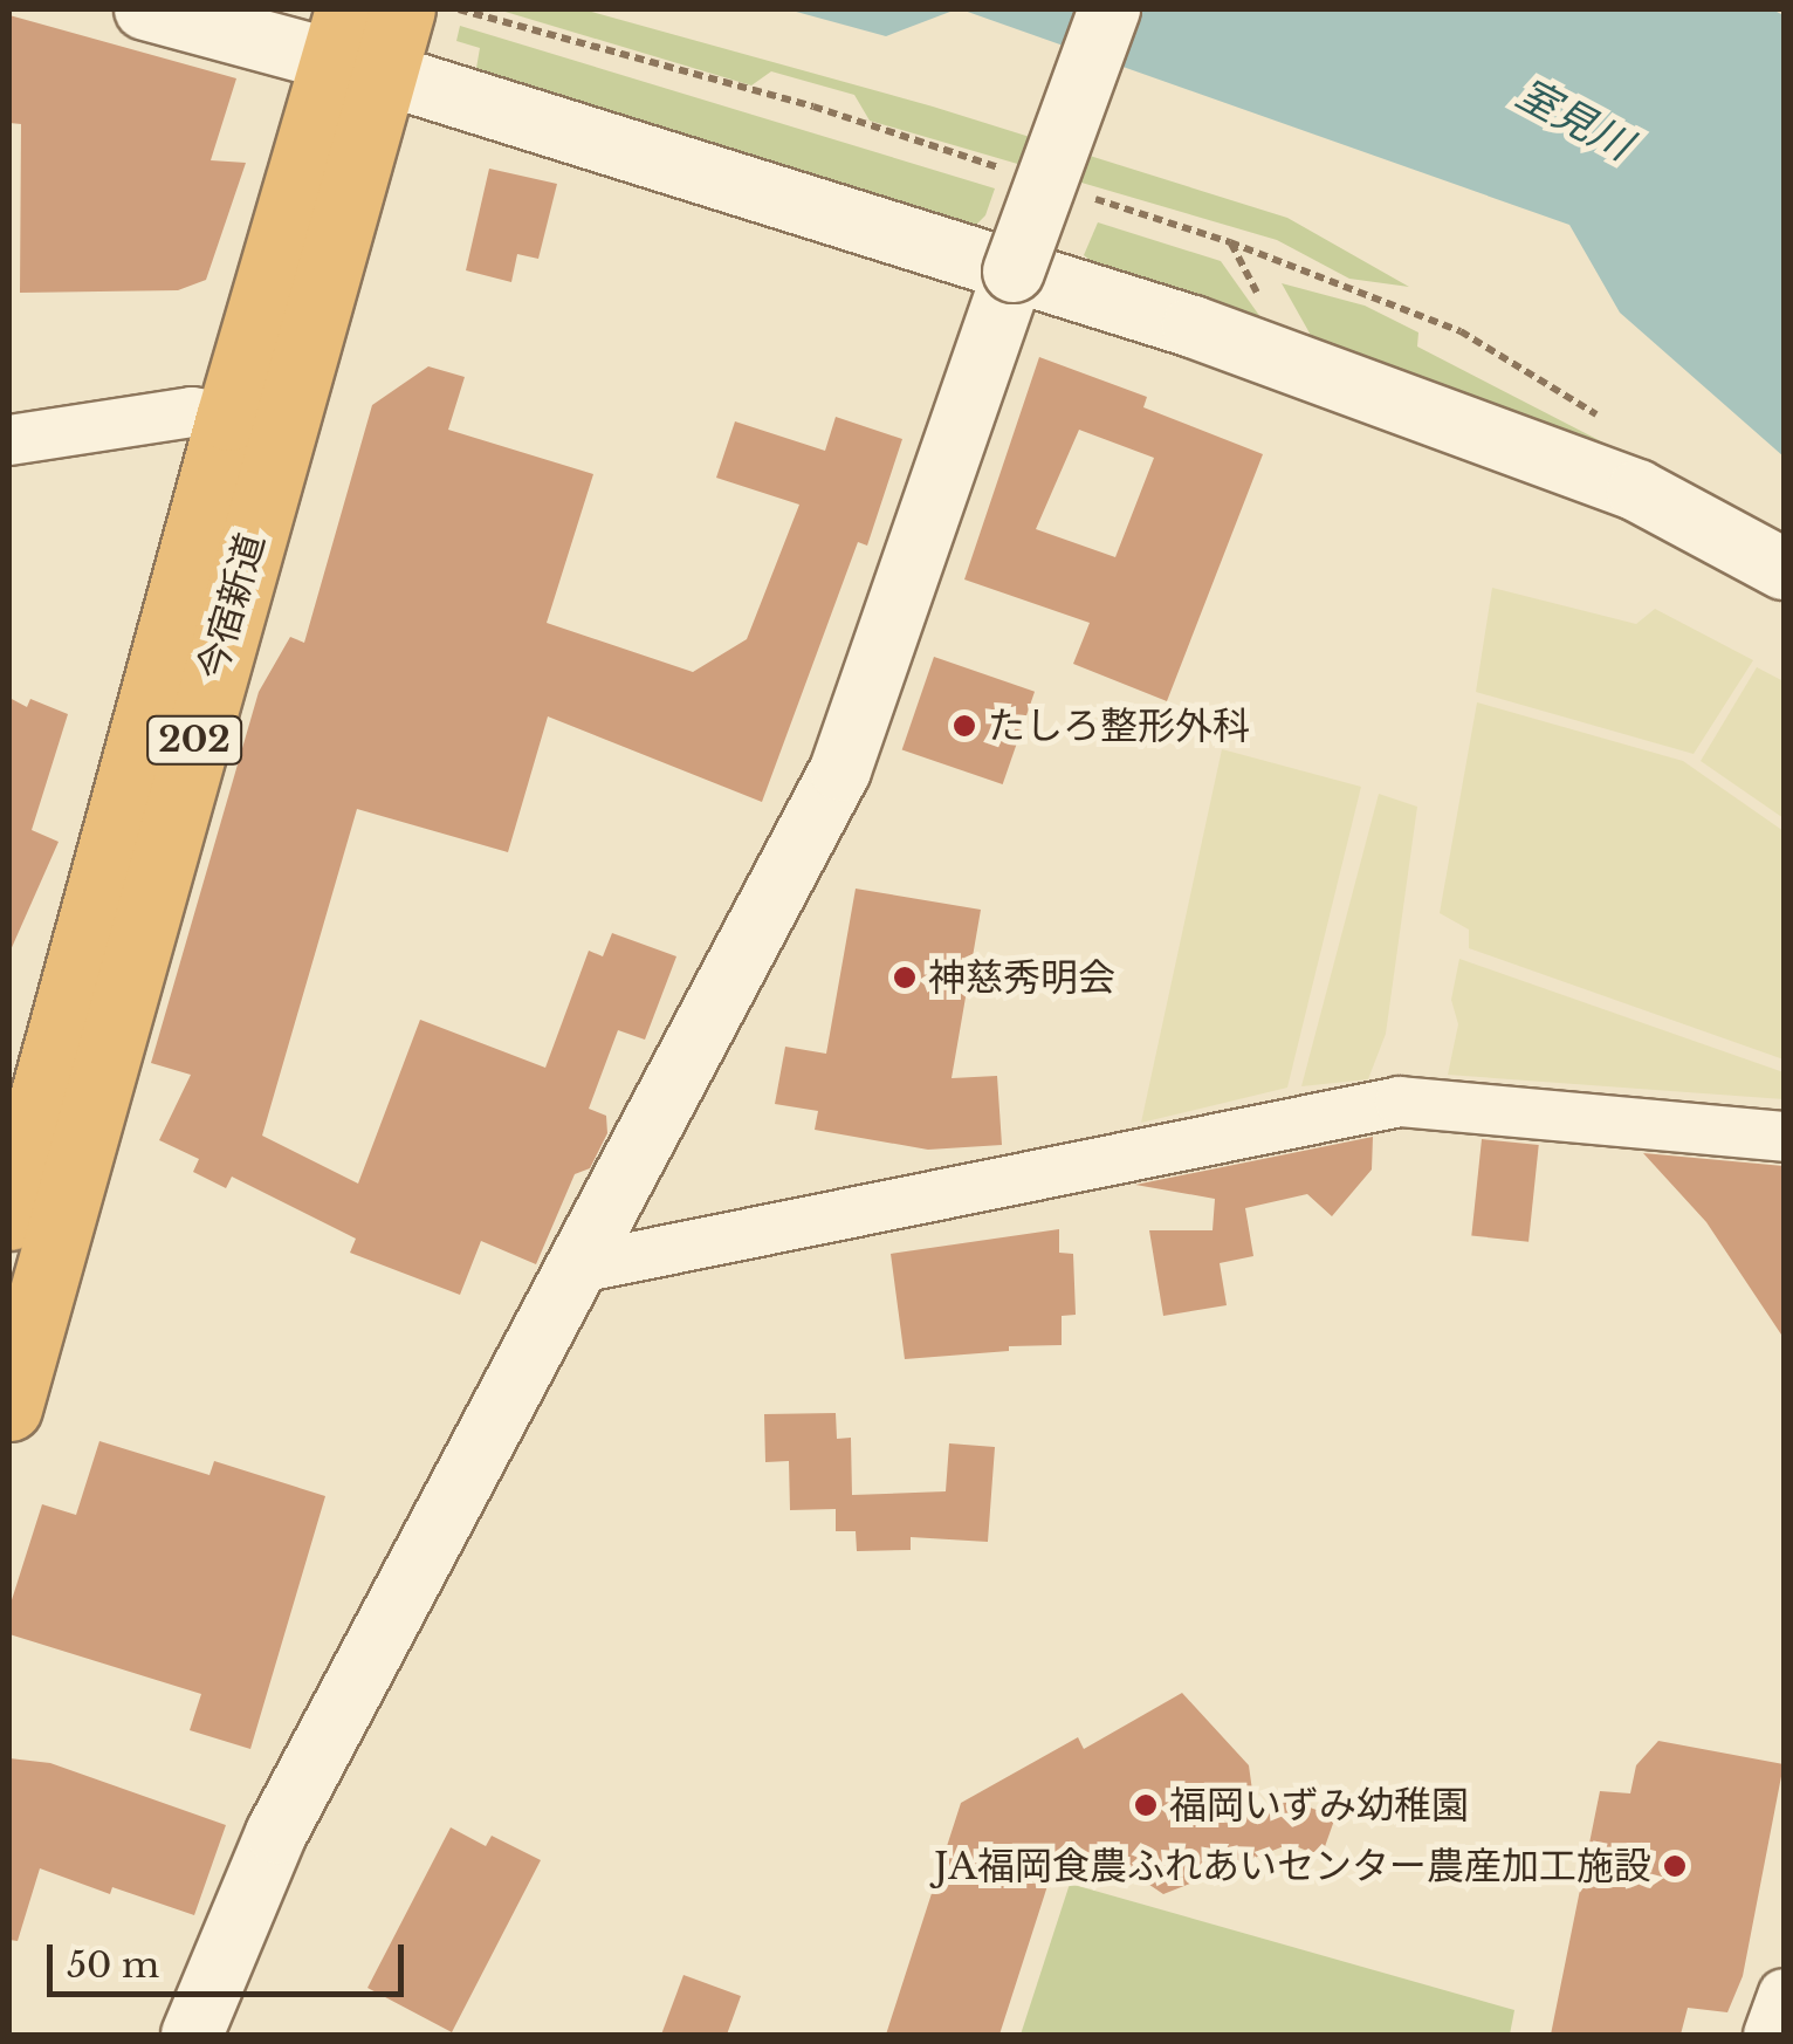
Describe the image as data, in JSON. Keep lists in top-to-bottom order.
{
  "streets": {
    "highway": ["今宿新道", "202"]
  },
  "water": ["室見川"],
  "places": [
    "たしろ整形外科",
    "神慈秀明会",
    "福岡いずみ幼稚園",
    "JA福岡食農ふれあいセンター農産加工施設"
  ],
  "scale_bar": "50 m"
}
